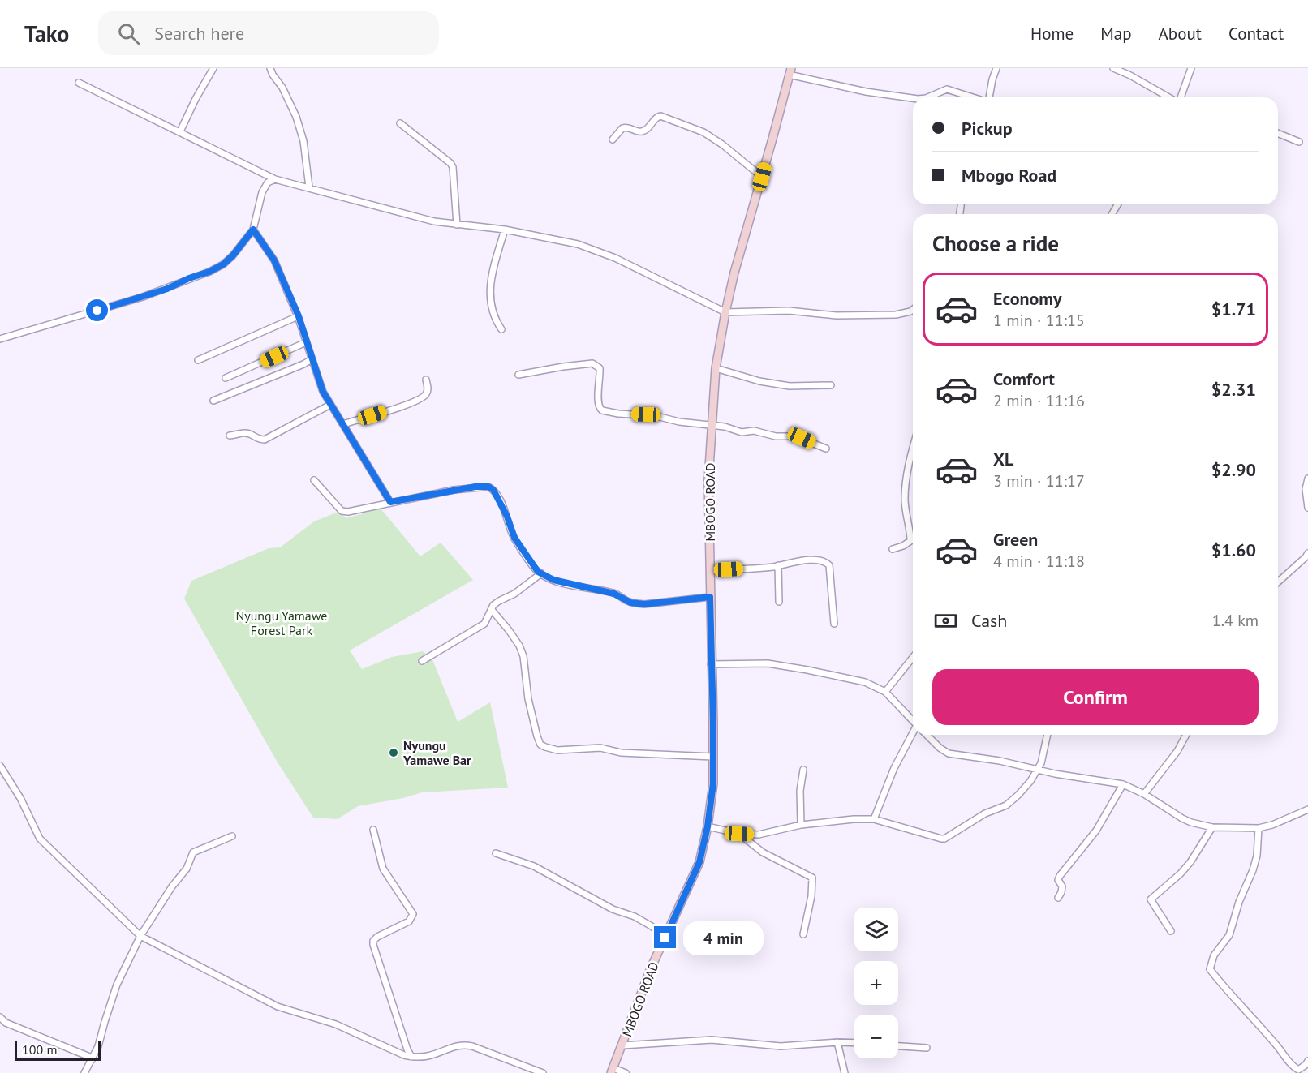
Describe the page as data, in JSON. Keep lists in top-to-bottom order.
{
  "streets": {
    "main road": ["MBOGO ROAD"]
  },
  "parks": ["Nyungu Yamawe Forest Park"],
  "places": ["Nyungu Yamawe Bar"],
  "scale_bar": "100 m",
  "page": {
    "header": "Tako",
    "search": "Search here",
    "nav": [
      "Home",
      "Map",
      "About",
      "Contact"
    ],
    "banner": ["Pickup", "Mbogo Road"],
    "heading": "Choose a ride",
    "list": [
      {
        "name": "Economy",
        "note": "1 min · 11:15",
        "value": "$1.71"
      },
      {
        "name": "Comfort",
        "note": "2 min · 11:16",
        "value": "$2.31"
      },
      {
        "name": "XL",
        "note": "3 min · 11:17",
        "value": "$2.90"
      },
      {
        "name": "Green",
        "note": "4 min · 11:18",
        "value": "$1.60"
      }
    ],
    "pay": ["Cash", "1.4 km"],
    "buttons": "Confirm",
    "map_buttons": ["+", "−"],
    "bubble": "4 min",
    "scale": "100 m"
  }
}
